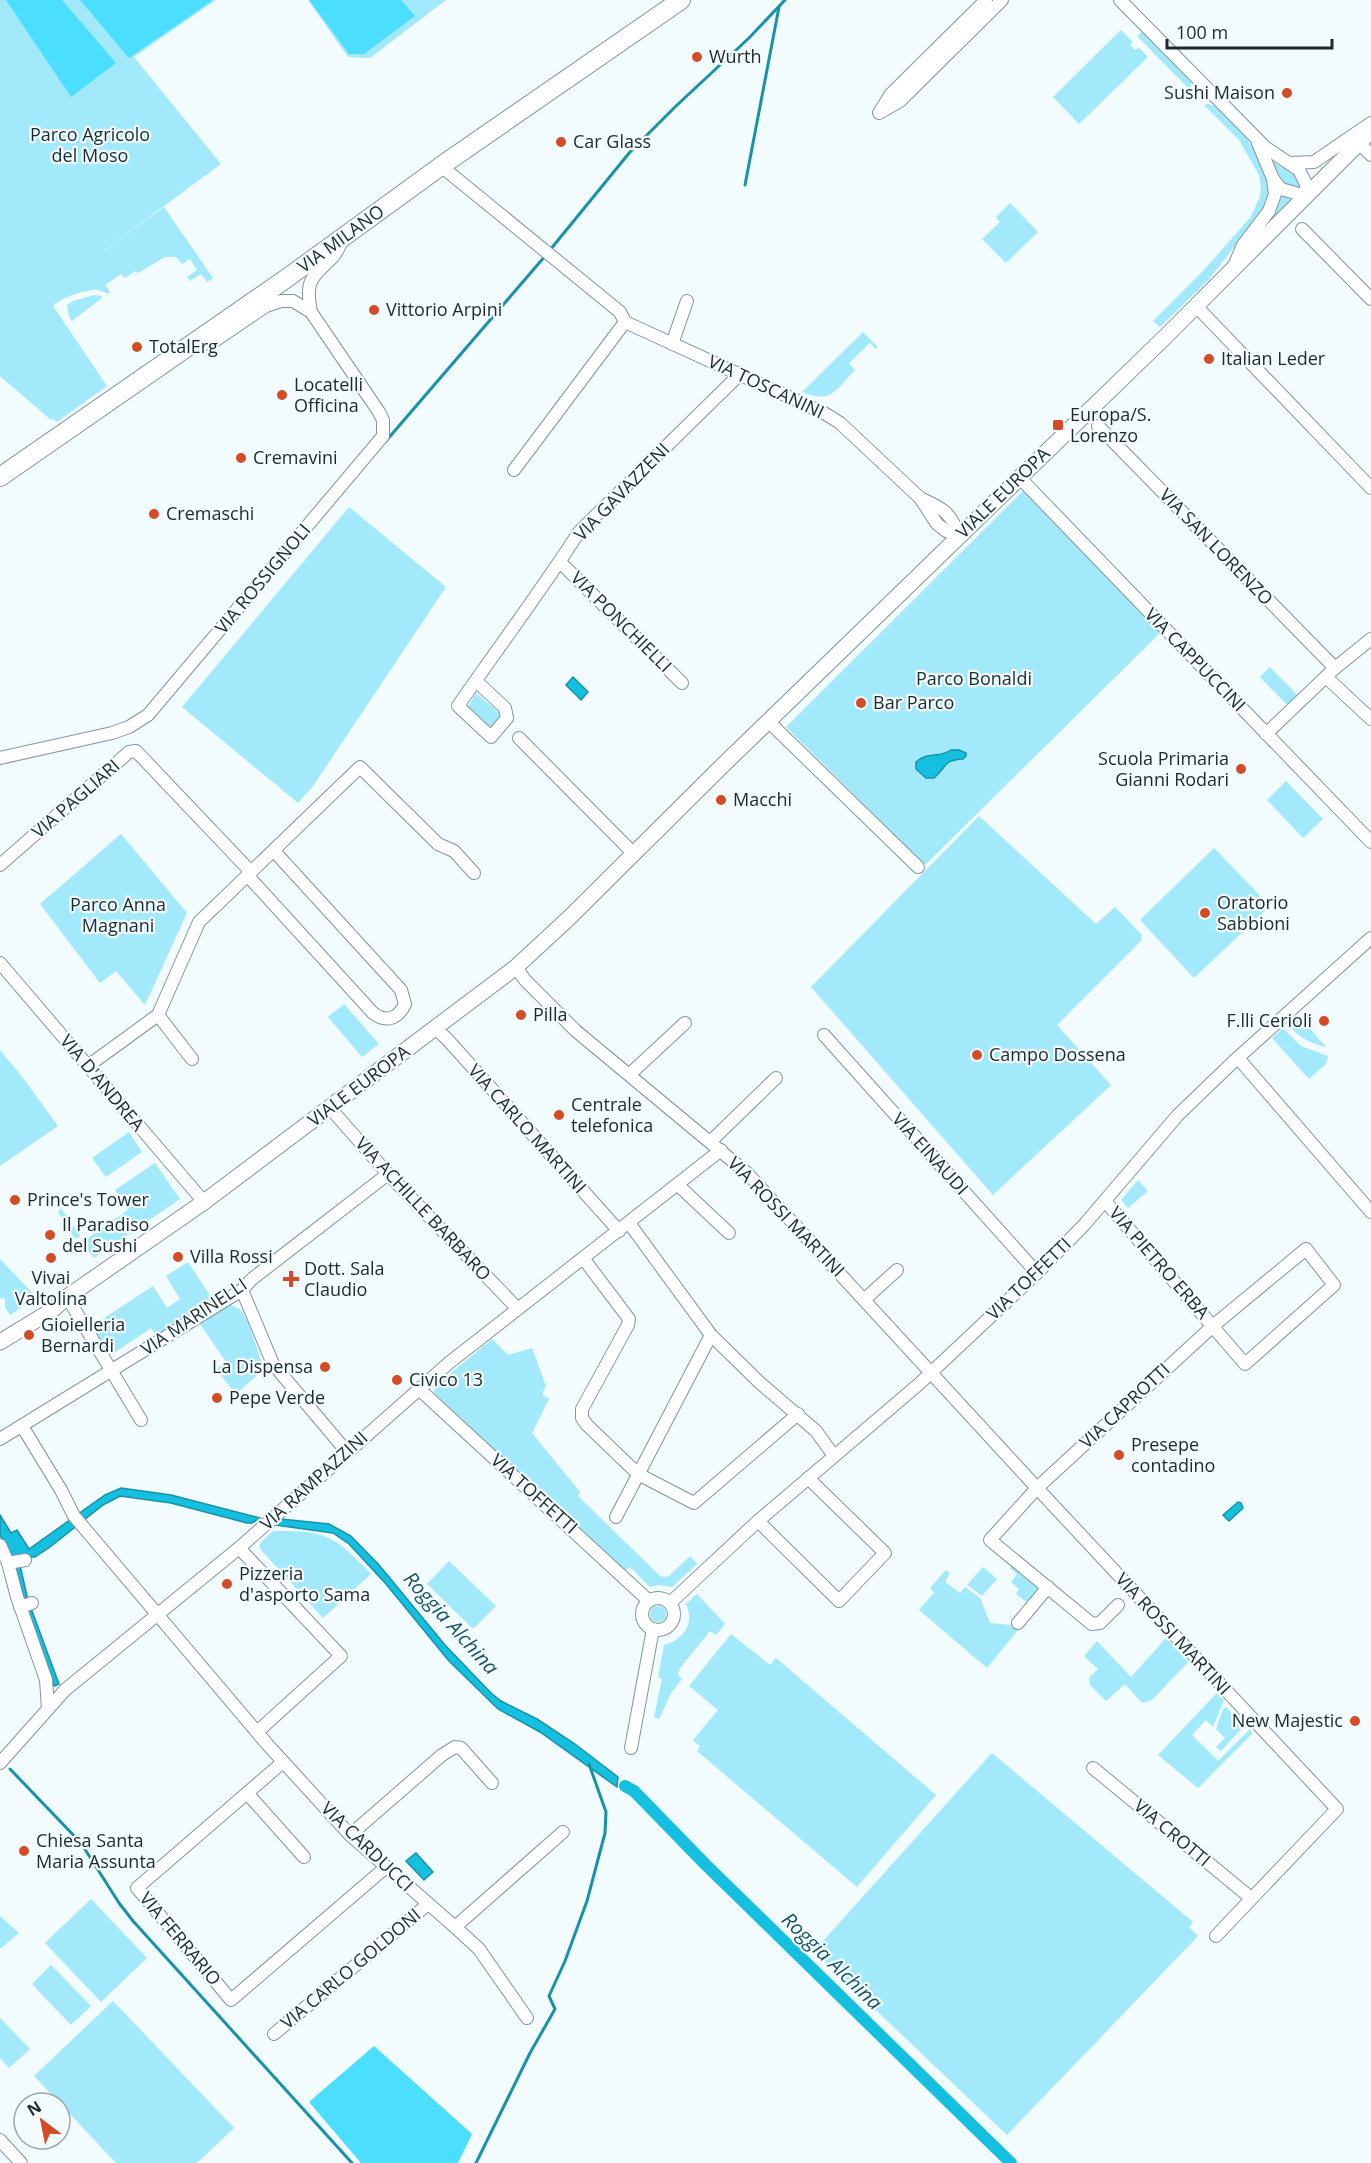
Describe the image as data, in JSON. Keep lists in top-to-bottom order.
{
  "streets": {
    "main road": ["VIA MILANO"],
    "street": [
      "VIA TOSCANINI",
      "VIA GAVAZZENI",
      "VIALE EUROPA",
      "VIA SAN LORENZO",
      "VIA ROSSIGNOLI",
      "VIA PONCHIELLI",
      "VIA CAPPUCCINI",
      "VIA PAGLIARI",
      "VIA D'ANDREA",
      "VIA CARLO MARTINI",
      "VIA EINAUDI",
      "VIA ACHILLE BARBARO",
      "VIA ROSSI MARTINI",
      "VIA PIETRO ERBA",
      "VIA TOFFETTI",
      "VIA MARINELLI",
      "VIA CAPROTTI",
      "VIA RAMPAZZINI",
      "VIA CROTTI",
      "VIA CARDUCCI",
      "VIA FERRARIO",
      "VIA CARLO GOLDONI"
    ]
  },
  "crossings": [
    ["VIA MILANO", "VIA TOSCANINI"],
    ["VIA MILANO", "VIA ROSSIGNOLI"],
    ["VIA TOSCANINI", "VIA GAVAZZENI"],
    ["VIA TOSCANINI", "VIALE EUROPA"],
    ["VIA GAVAZZENI", "VIA PONCHIELLI"],
    ["VIALE EUROPA", "VIA CAPPUCCINI"],
    ["VIALE EUROPA", "VIA D'ANDREA"],
    ["VIALE EUROPA", "VIA CARLO MARTINI"],
    ["VIALE EUROPA", "VIA ACHILLE BARBARO"],
    ["VIALE EUROPA", "VIA ROSSI MARTINI"],
    ["VIA CARLO MARTINI", "VIA RAMPAZZINI"],
    ["VIA EINAUDI", "VIA TOFFETTI"],
    ["VIA ACHILLE BARBARO", "VIA MARINELLI"],
    ["VIA ACHILLE BARBARO", "VIA RAMPAZZINI"],
    ["VIA ROSSI MARTINI", "VIA TOFFETTI"],
    ["VIA ROSSI MARTINI", "VIA CAPROTTI"],
    ["VIA ROSSI MARTINI", "VIA RAMPAZZINI"],
    ["VIA ROSSI MARTINI", "VIA CROTTI"],
    ["VIA PIETRO ERBA", "VIA TOFFETTI"],
    ["VIA PIETRO ERBA", "VIA CAPROTTI"],
    ["VIA TOFFETTI", "VIA RAMPAZZINI"],
    ["VIA CARDUCCI", "VIA FERRARIO"],
    ["VIA CARDUCCI", "VIA CARLO GOLDONI"]
  ],
  "water": ["Roggia Alchina"],
  "parks": ["Parco Agricolo del Moso", "Parco Bonaldi", "Parco Anna Magnani"],
  "places": {
    "other": [
      "Wurth",
      "Sushi Maison",
      "Car Glass",
      "Vittorio Arpini",
      "TotalErg",
      "Italian Leder",
      "Locatelli Officina",
      "Cremavini",
      "Cremaschi",
      "Bar Parco",
      "Scuola Primaria Gianni Rodari",
      "Macchi",
      "Oratorio Sabbioni",
      "Pilla",
      "F.lli Cerioli",
      "Campo Dossena",
      "Centrale telefonica",
      "Prince's Tower",
      "Il Paradiso del Sushi",
      "Villa Rossi",
      "Vivai Valtolina",
      "Gioielleria Bernardi",
      "La Dispensa",
      "Civico 13",
      "Pepe Verde",
      "Presepe contadino",
      "Pizzeria d'asporto Sama",
      "New Majestic",
      "Chiesa Santa Maria Assunta"
    ],
    "transit": ["Europa/S. Lorenzo"],
    "health": ["Dott. Sala Claudio"]
  },
  "scale_bar": "100 m",
  "north": "top left"
}
